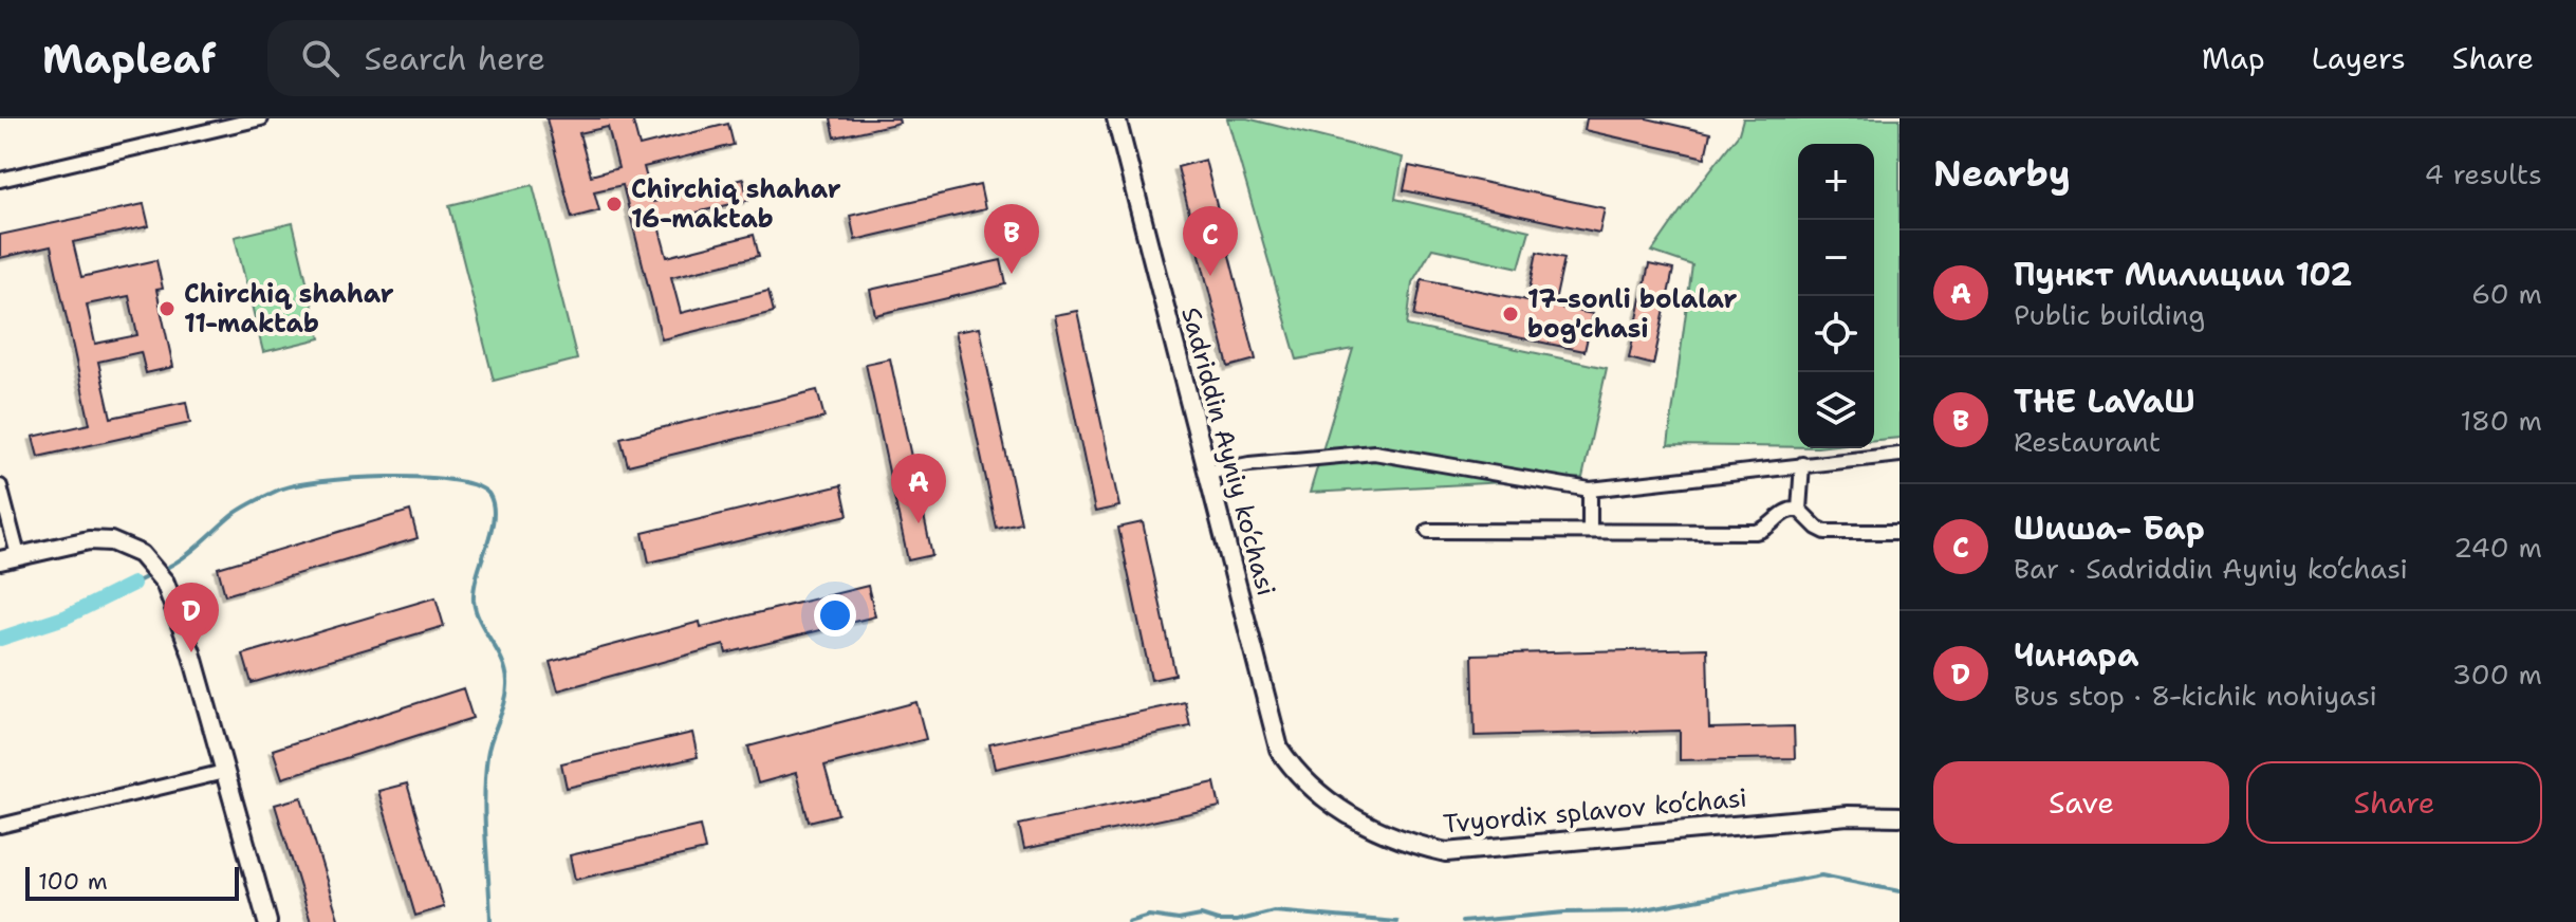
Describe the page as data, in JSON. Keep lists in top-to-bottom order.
{
  "streets": {
    "street": ["Sadriddin Ayniy ko‘chasi", "Tvyordix splavov ko‘chasi"]
  },
  "crossings": [
    ["Sadriddin Ayniy ko‘chasi", "Tvyordix splavov ko‘chasi"]
  ],
  "places": ["Chirchiq shahar 16-maktab", "Chirchiq shahar 11-maktab", "17-sonli bolalar bog'chasi"],
  "scale_bar": "100 m",
  "page": {
    "header": "Mapleaf",
    "search": "Search here",
    "nav": ["Map", "Layers", "Share"],
    "heading": ["Nearby", "4 results"],
    "map_buttons": ["+", "−"],
    "pins": [
      "B",
      "C",
      "A",
      "D"
    ],
    "list": [
      {
        "mark": "A",
        "name": "Пункт Милиции 102",
        "note": "Public building",
        "value": "60 m"
      },
      {
        "mark": "B",
        "name": "THE LaVaШ",
        "note": "Restaurant",
        "value": "180 m"
      },
      {
        "mark": "C",
        "name": "Шиша- Бар",
        "note": "Bar · Sadriddin Ayniy ko‘chasi",
        "value": "240 m"
      },
      {
        "mark": "D",
        "name": "Чинара",
        "note": "Bus stop · 8-kichik nohiyasi",
        "value": "300 m"
      }
    ],
    "buttons": ["Save", "Share"],
    "scale": "100 m"
  }
}
